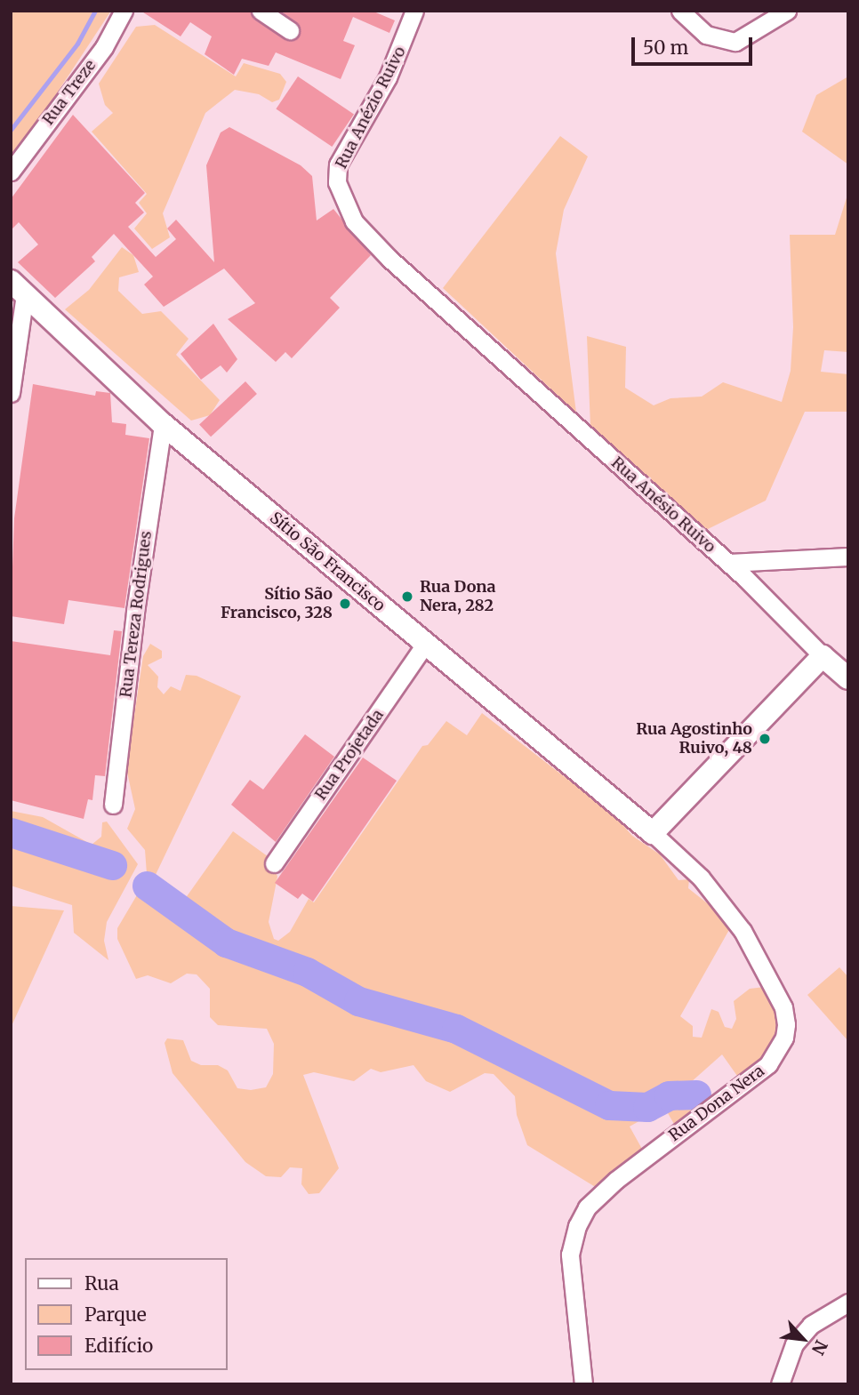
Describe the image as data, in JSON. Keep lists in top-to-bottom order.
{
  "streets": {
    "street": [
      "Rua Treze",
      "Rua Anézio Ruivo",
      "Rua Anésio Ruivo",
      "Sítio São Francisco",
      "Rua Tereza Rodrigues",
      "Rua Projetada",
      "Rua Dona Nera"
    ]
  },
  "crossings": [
    ["Rua Anézio Ruivo", "Rua Anésio Ruivo"],
    ["Sítio São Francisco", "Rua Tereza Rodrigues"],
    ["Sítio São Francisco", "Rua Projetada"],
    ["Sítio São Francisco", "Rua Dona Nera"]
  ],
  "places": ["Rua Dona Nera, 282", "Sítio São Francisco, 328", "Rua Agostinho Ruivo, 48"],
  "legend": ["Rua", "Parque", "Edifício"],
  "scale_bar": "50 m",
  "north": "bottom right"
}
